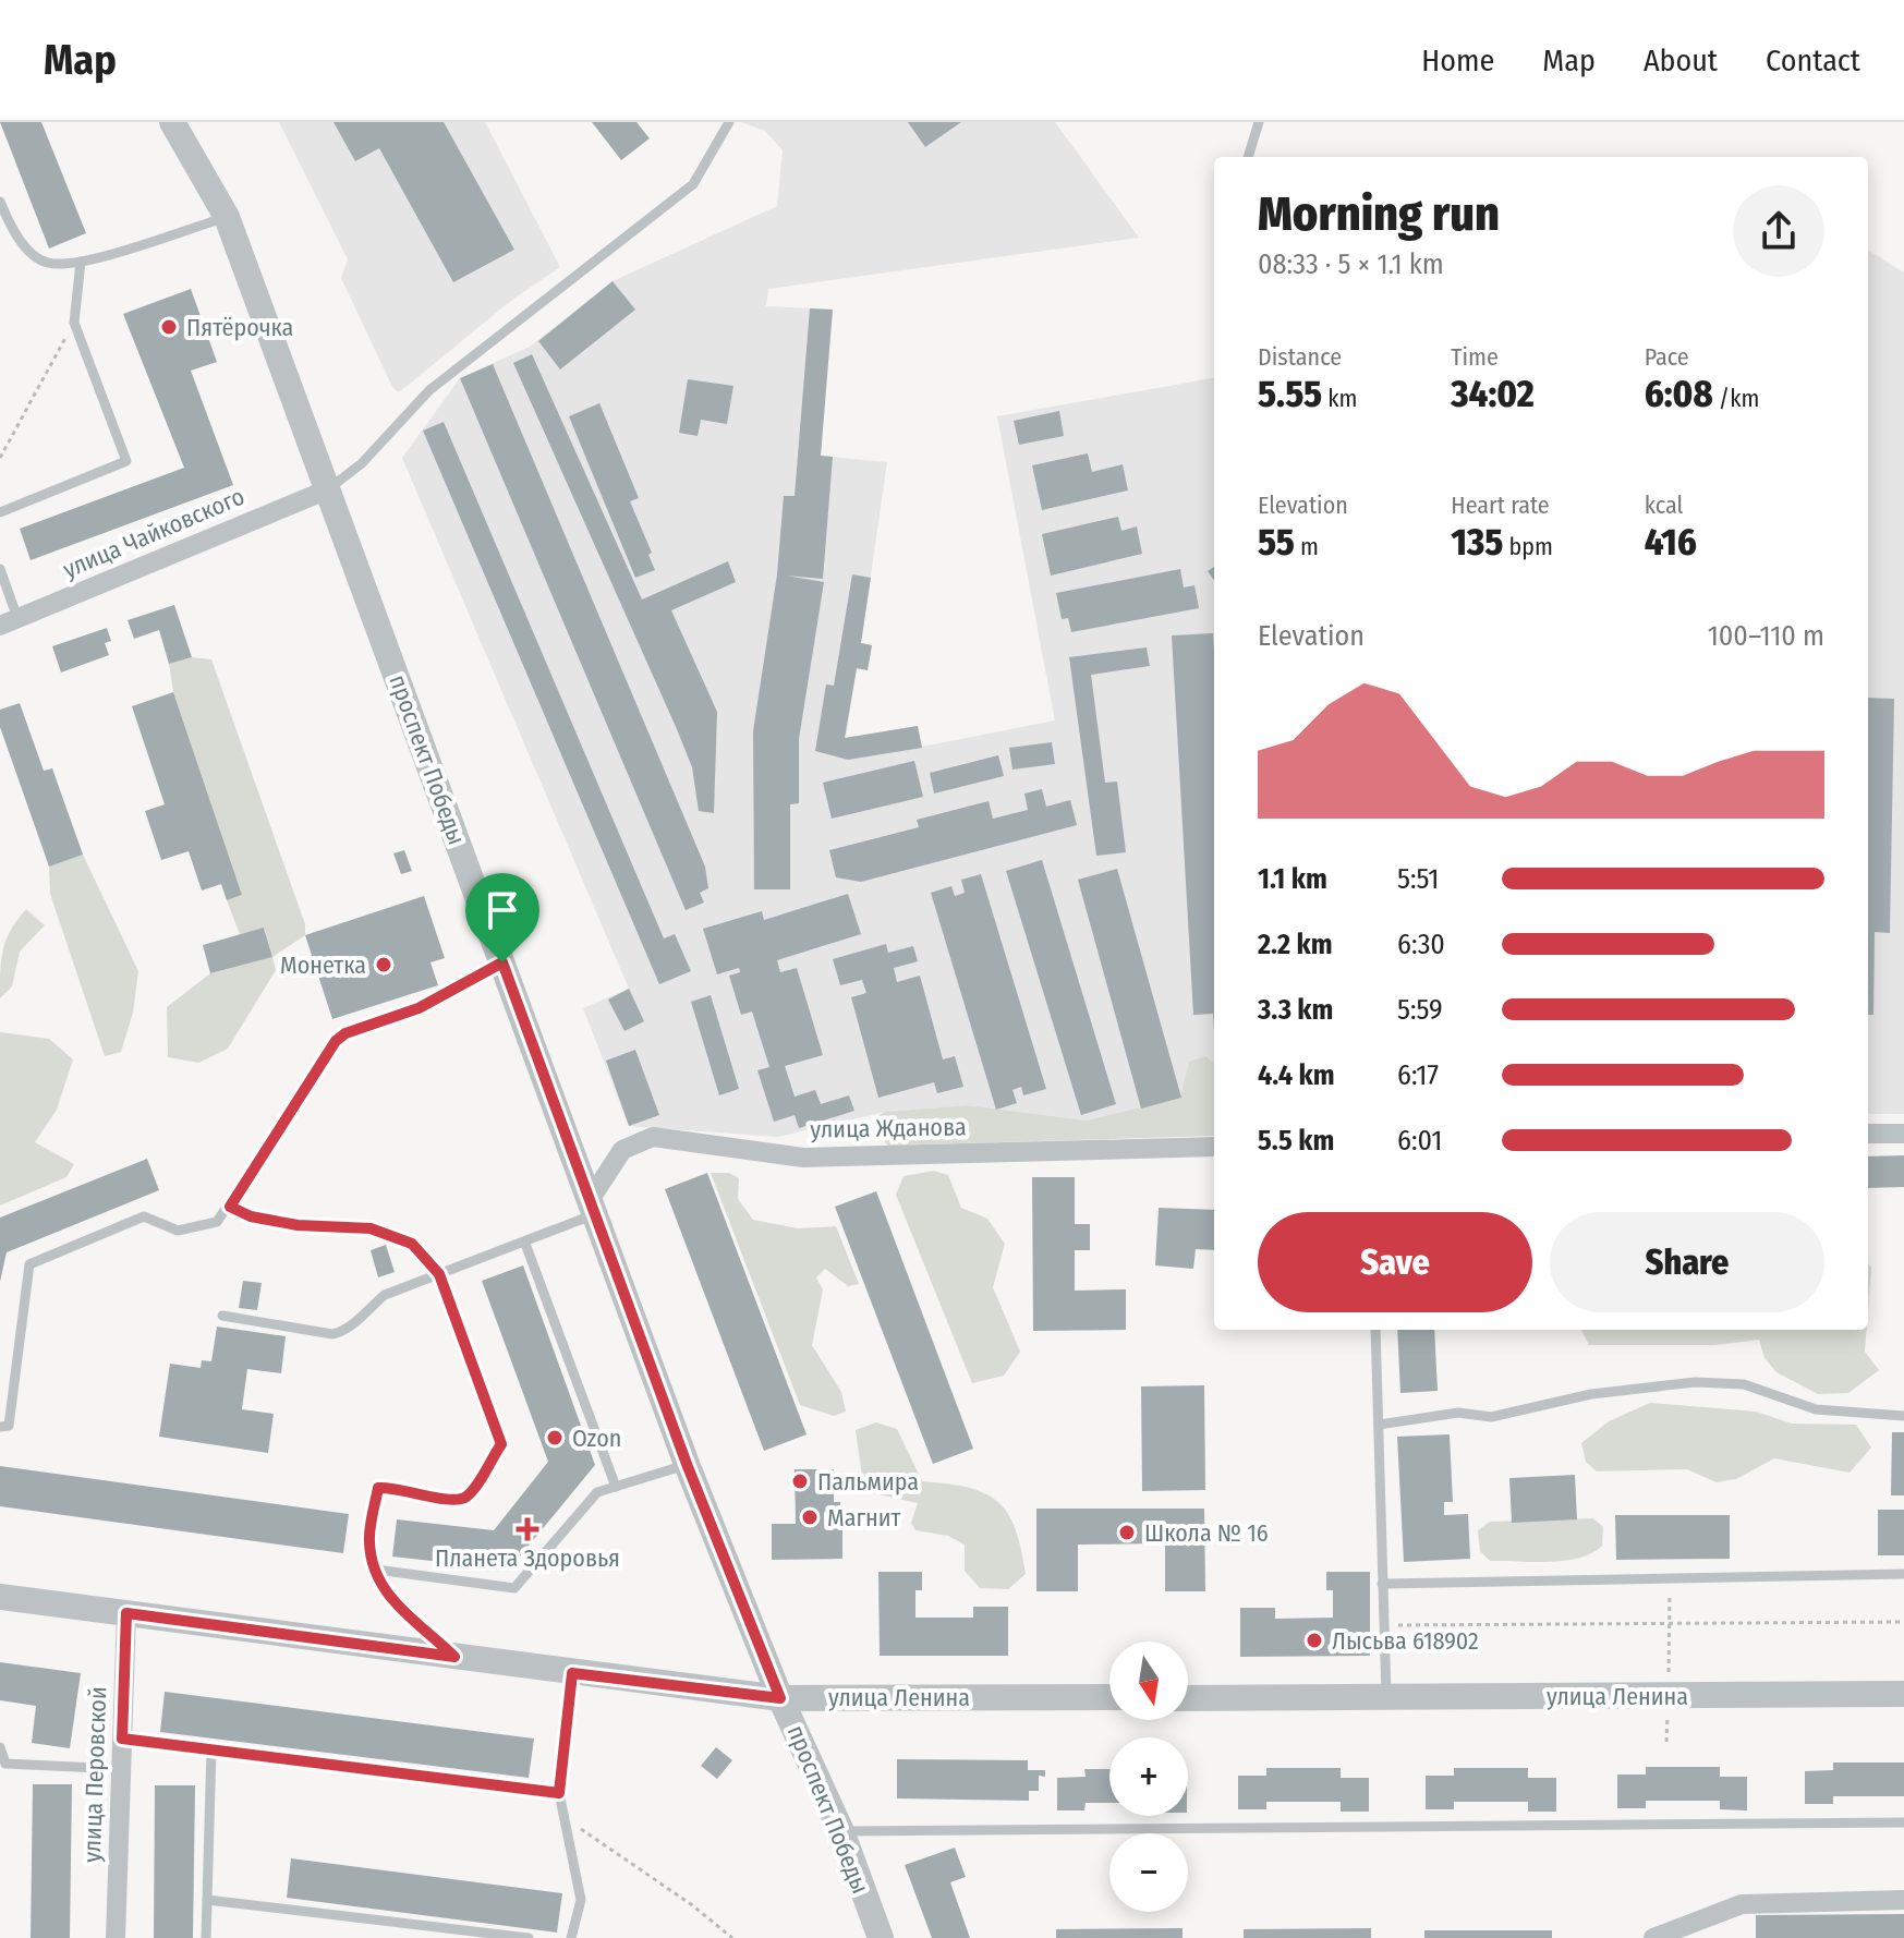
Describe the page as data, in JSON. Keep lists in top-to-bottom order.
{
  "streets": {
    "street": [
      "улица Чайковского",
      "проспект Победы",
      "улица Жданова",
      "улица Ленина",
      "улица Перовской"
    ]
  },
  "crossings": [
    ["улица Чайковского", "проспект Победы"],
    ["проспект Победы", "улица Жданова"],
    ["проспект Победы", "улица Ленина"],
    ["улица Ленина", "улица Перовской"]
  ],
  "places": {
    "other": [
      "Пятёрочка",
      "Монетка",
      "Ozon",
      "Пальмира",
      "Магнит",
      "Школа № 16",
      "Лысьва 618902"
    ],
    "health": ["Планета Здоровья"]
  },
  "north": "bottom",
  "page": {
    "header": "Map",
    "nav": [
      "Home",
      "Map",
      "About",
      "Contact"
    ],
    "heading": ["Morning run", "08:33 · 5 × 1.1 km"],
    "stats": [
      ["Distance", "5.55 km"],
      ["Time", "34:02"],
      ["Pace", "6:08 /km"],
      ["Elevation", "55 m"],
      ["Heart rate", "135 bpm"],
      ["kcal", "416"]
    ],
    "chart": ["Elevation", "100–110 m"],
    "list": [
      {
        "name": "1.1 km",
        "note": "5:51"
      },
      {
        "name": "2.2 km",
        "note": "6:30"
      },
      {
        "name": "3.3 km",
        "note": "5:59"
      },
      {
        "name": "4.4 km",
        "note": "6:17"
      },
      {
        "name": "5.5 km",
        "note": "6:01"
      }
    ],
    "buttons": ["Save", "Share"],
    "map_buttons": ["+", "−"]
  }
}
